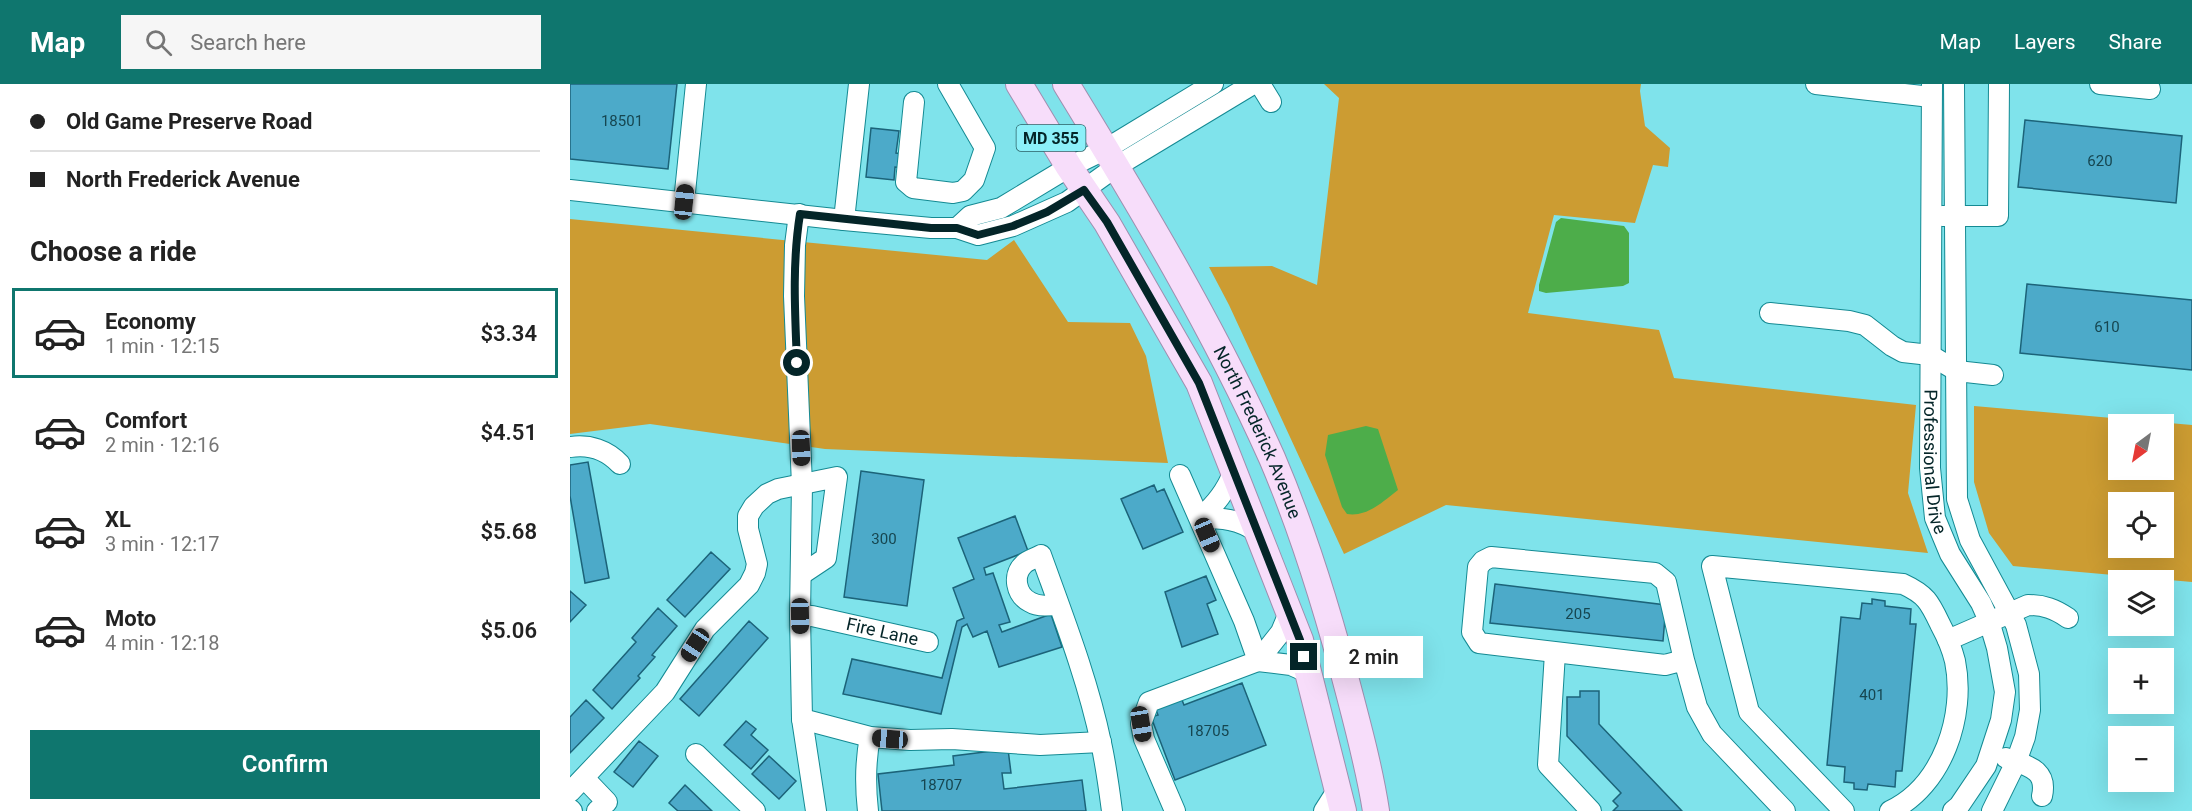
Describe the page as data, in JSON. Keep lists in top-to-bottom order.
{
  "streets": {
    "main road": ["MD 355", "North Frederick Avenue"],
    "street": ["Professional Drive", "Fire Lane"]
  },
  "house_numbers": [
    "18501",
    "620",
    "610",
    "300",
    "205",
    "401",
    "18705",
    "18707"
  ],
  "north": "bottom left",
  "page": {
    "header": "Map",
    "search": "Search here",
    "nav": ["Map", "Layers", "Share"],
    "banner": ["Old Game Preserve Road", "North Frederick Avenue"],
    "heading": "Choose a ride",
    "list": [
      {
        "name": "Economy",
        "note": "1 min · 12:15",
        "value": "$3.34"
      },
      {
        "name": "Comfort",
        "note": "2 min · 12:16",
        "value": "$4.51"
      },
      {
        "name": "XL",
        "note": "3 min · 12:17",
        "value": "$5.68"
      },
      {
        "name": "Moto",
        "note": "4 min · 12:18",
        "value": "$5.06"
      }
    ],
    "map_buttons": ["+", "−"],
    "bubble": "2 min",
    "buttons": "Confirm"
  }
}
